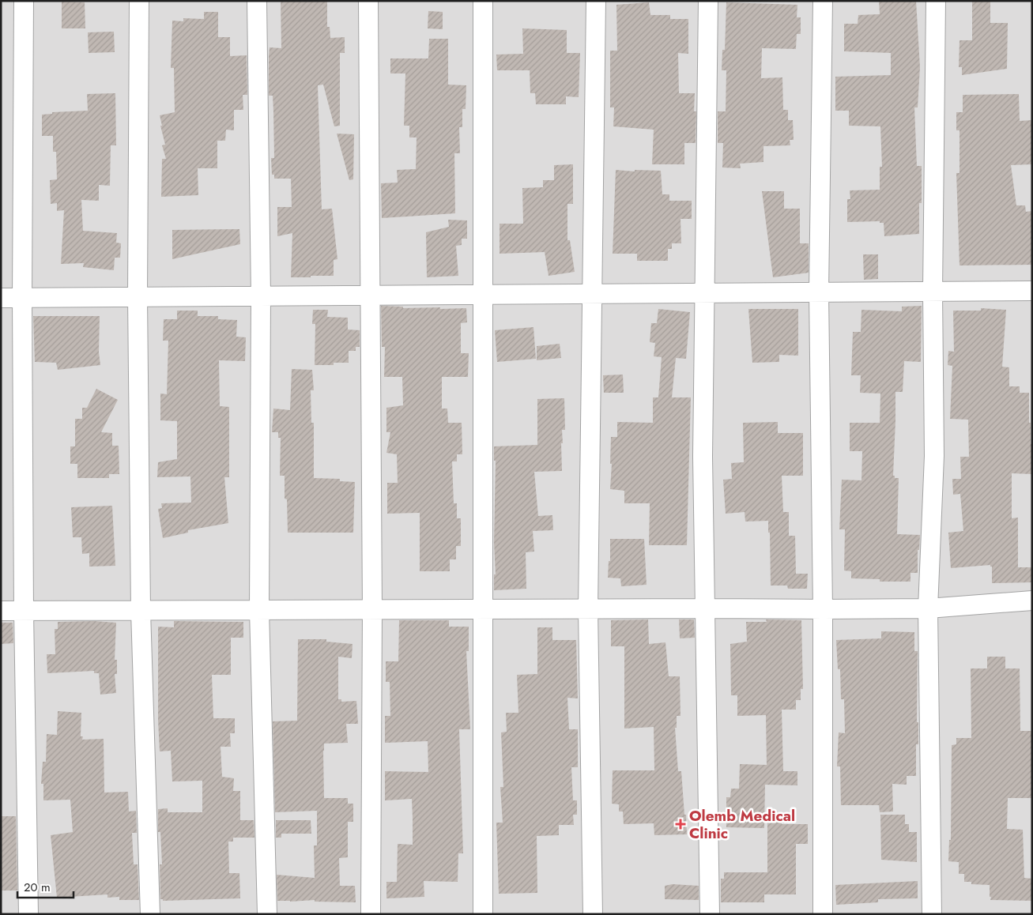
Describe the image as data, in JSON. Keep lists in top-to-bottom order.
{
  "places": {
    "health": ["Olemb Medical Clinic"]
  },
  "scale_bar": "20 m"
}
